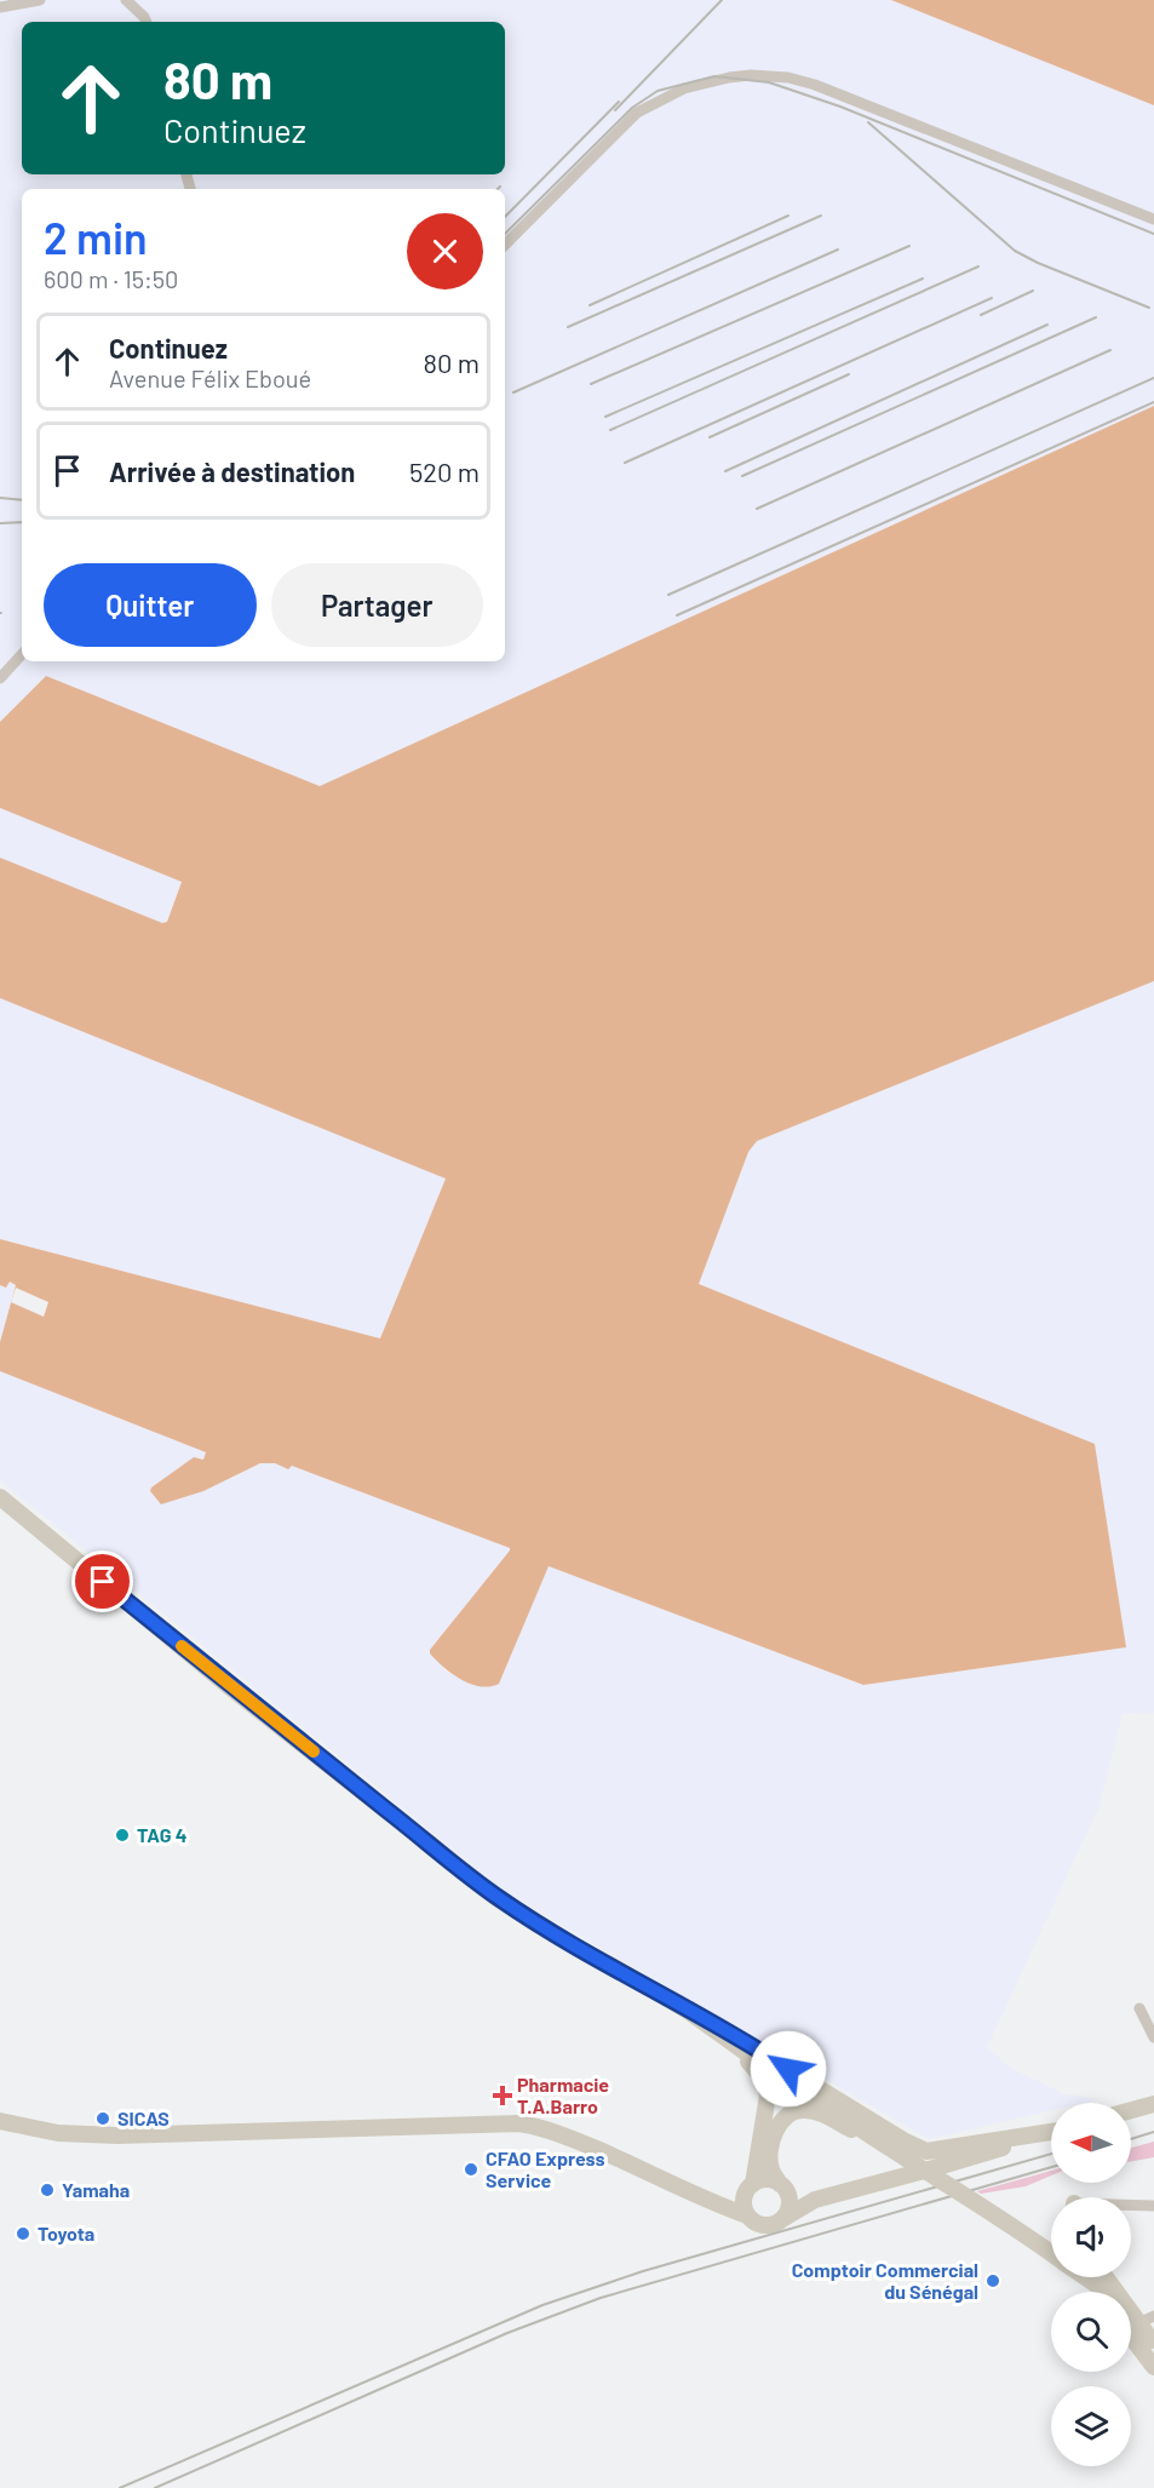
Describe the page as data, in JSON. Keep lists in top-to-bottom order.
{
  "places": {
    "other": [
      "TAG 4",
      "SICAS",
      "CFAO Express Service",
      "Yamaha",
      "Toyota",
      "Comptoir Commercial du Sénégal"
    ],
    "health": ["Pharmacie T.A.Barro"]
  },
  "north": "left",
  "page": {
    "turn": ["80 m", "Continuez"],
    "heading": ["2 min", "600 m · 15:50"],
    "list": [
      {
        "name": "Continuez",
        "note": "Avenue Félix Eboué",
        "value": "80 m"
      },
      {
        "name": "Arrivée à destination",
        "value": "520 m"
      }
    ],
    "buttons": ["Quitter", "Partager"]
  }
}
